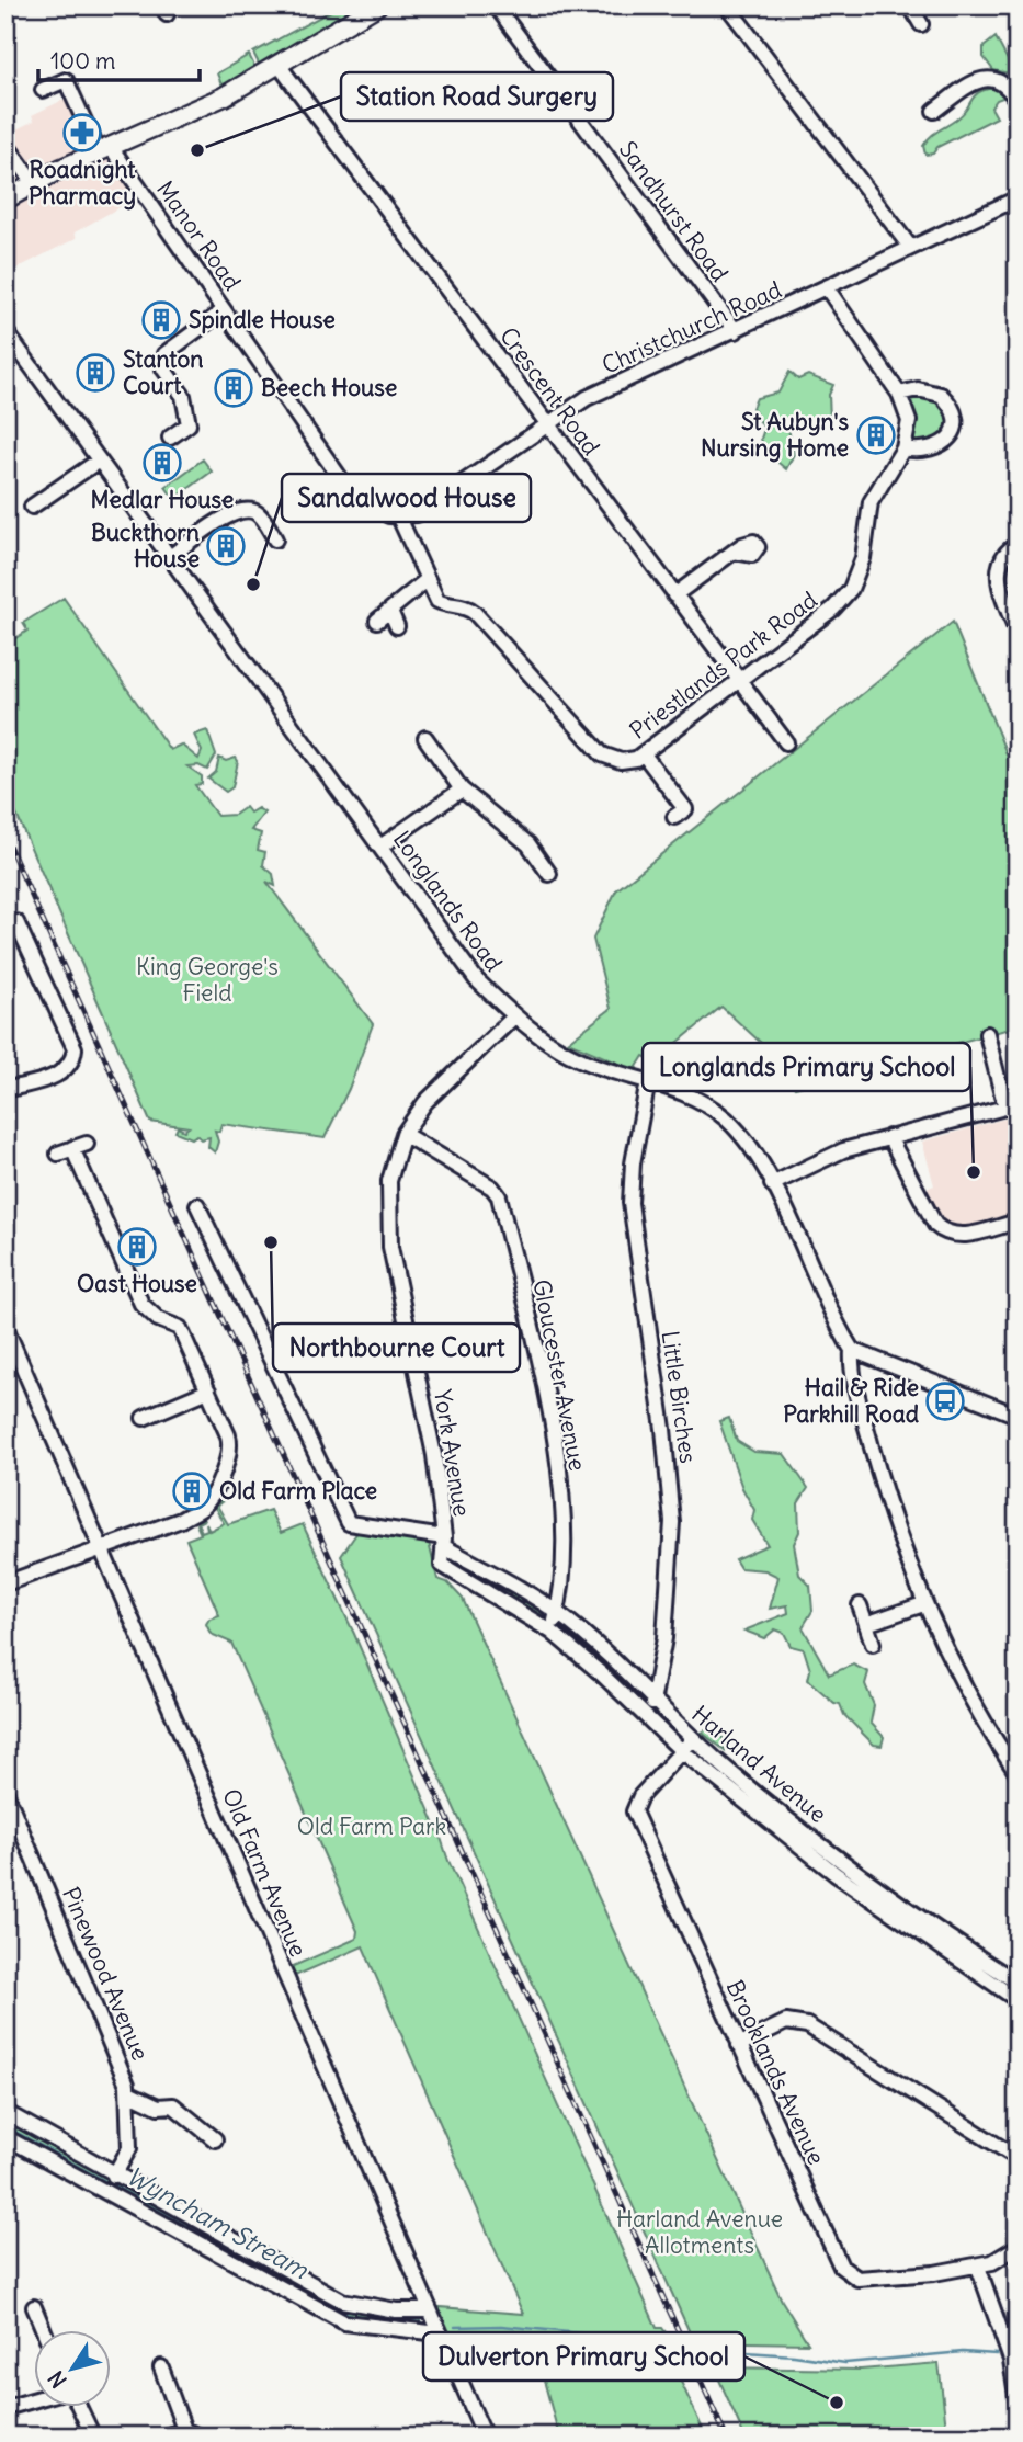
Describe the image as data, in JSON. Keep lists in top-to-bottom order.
{
  "streets": {
    "street": [
      "Sandhurst Road",
      "Manor Road",
      "Christchurch Road",
      "Crescent Road",
      "Priestlands Park Road",
      "Longlands Road",
      "Gloucester Avenue",
      "Little Birches",
      "York Avenue",
      "Harland Avenue",
      "Old Farm Avenue",
      "Pinewood Avenue",
      "Brooklands Avenue"
    ]
  },
  "crossings": [
    ["Sandhurst Road", "Christchurch Road"],
    ["Manor Road", "Christchurch Road"],
    ["Manor Road", "Priestlands Park Road"],
    ["Christchurch Road", "Crescent Road"],
    ["Christchurch Road", "Priestlands Park Road"],
    ["Crescent Road", "Priestlands Park Road"],
    ["Longlands Road", "Little Birches"],
    ["Longlands Road", "York Avenue"],
    ["Gloucester Avenue", "York Avenue"],
    ["Gloucester Avenue", "Harland Avenue"],
    ["Little Birches", "Harland Avenue"],
    ["York Avenue", "Harland Avenue"],
    ["Harland Avenue", "Brooklands Avenue"]
  ],
  "water": ["Wyncham Stream"],
  "parks": ["King George's Field", "Old Farm Park", "Harland Avenue Allotments"],
  "places": {
    "pharmacy": ["Roadnight Pharmacy"],
    "other": [
      "Station Road Surgery",
      "Sandalwood House",
      "Longlands Primary School",
      "Northbourne Court",
      "Dulverton Primary School"
    ],
    "building": [
      "Spindle House",
      "Stanton Court",
      "Beech House",
      "St Aubyn's Nursing Home",
      "Medlar House",
      "Buckthorn House",
      "Oast House",
      "Old Farm Place"
    ],
    "bus stop": ["Hail & Ride Parkhill Road"]
  },
  "scale_bar": "100 m",
  "north": "bottom left"
}
